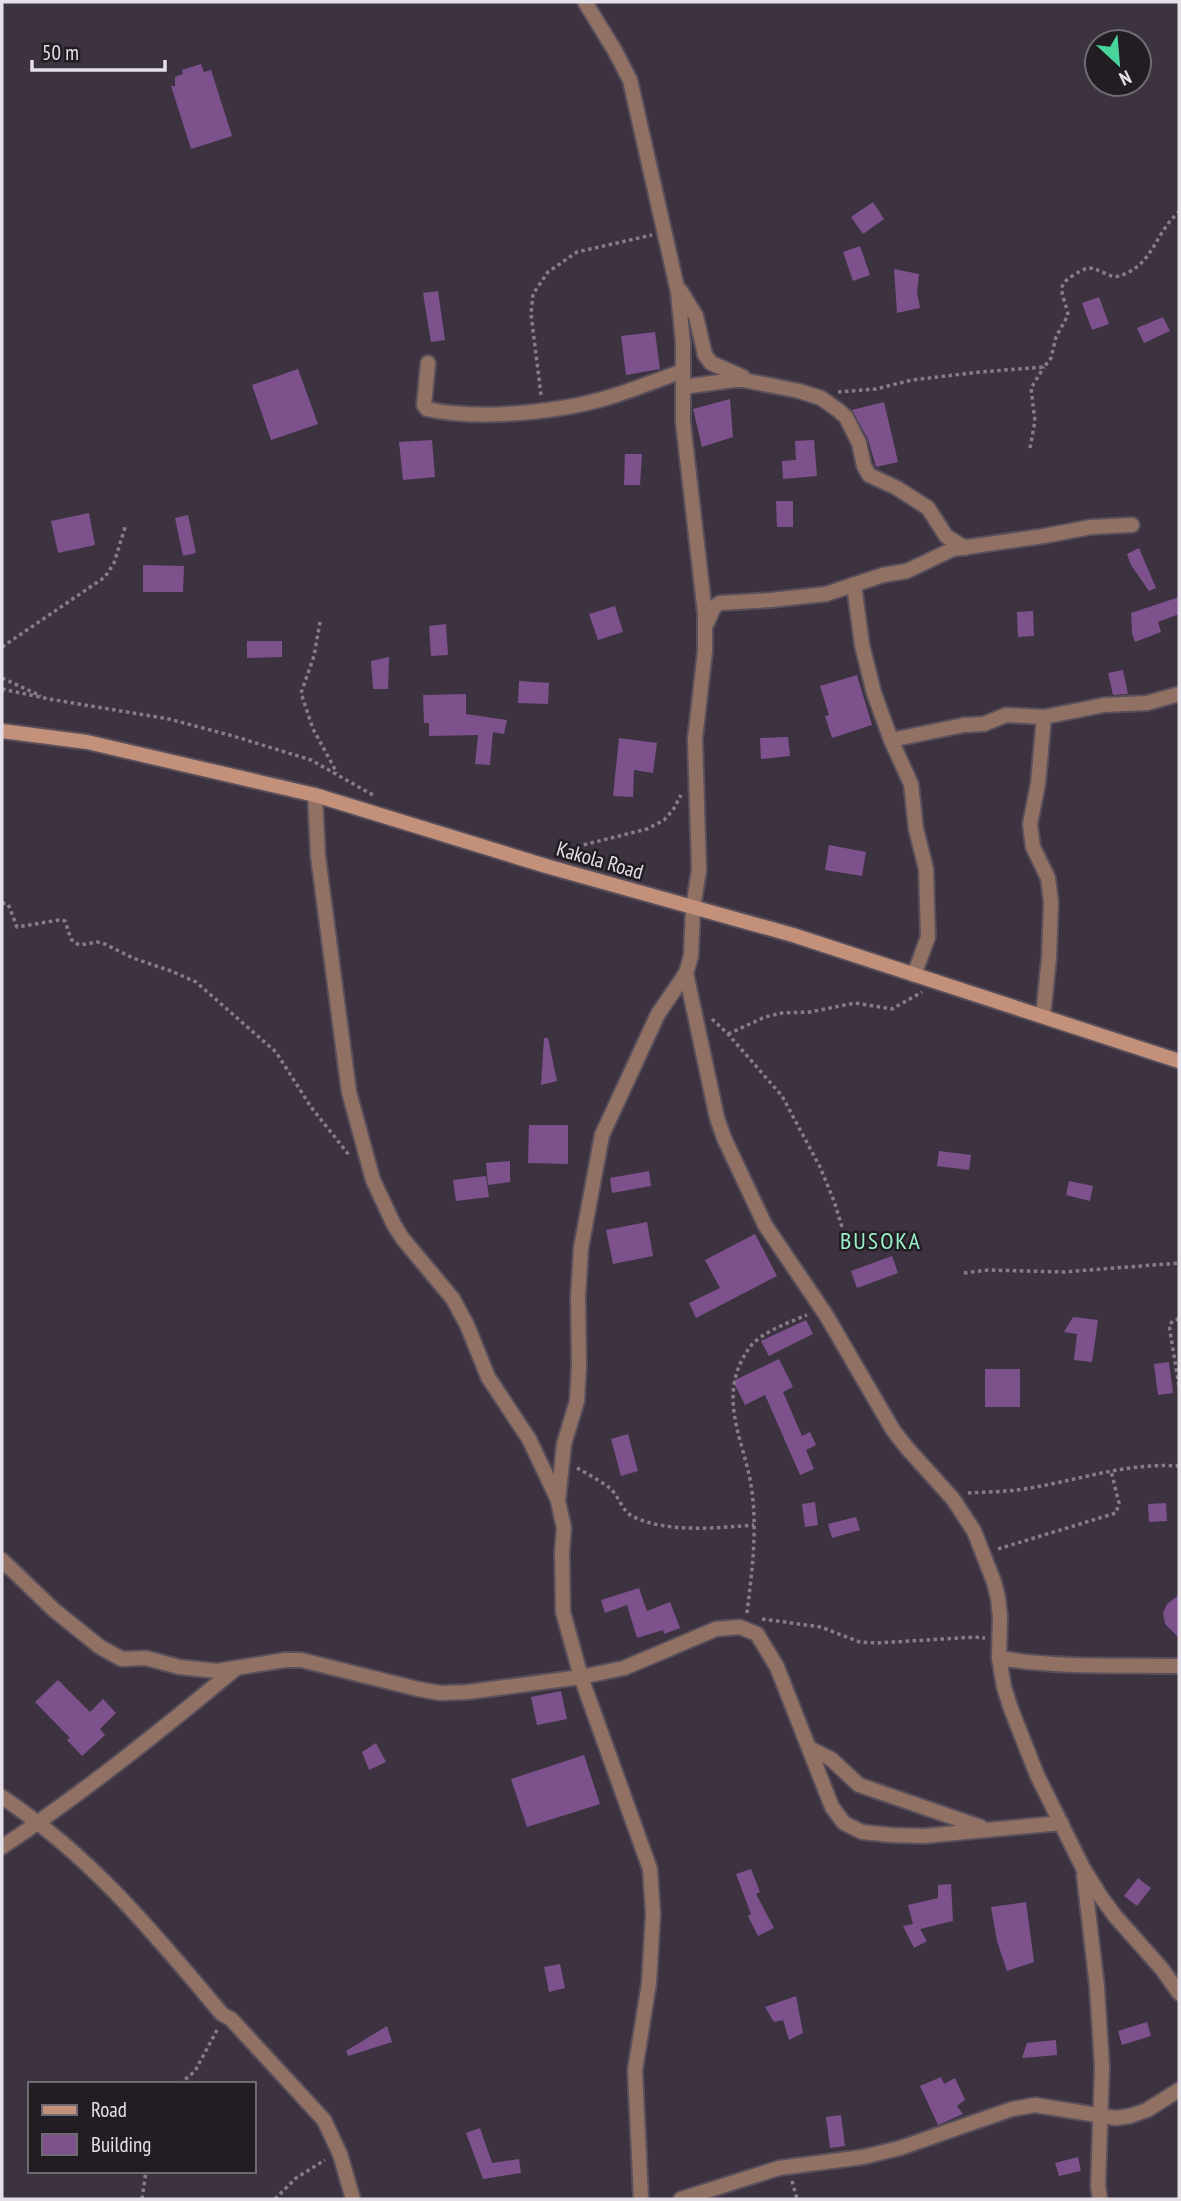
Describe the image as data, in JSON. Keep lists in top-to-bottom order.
{
  "streets": {
    "main road": ["Kakola Road"]
  },
  "districts": ["BUSOKA"],
  "legend": ["Road", "Building"],
  "scale_bar": "50 m",
  "north": "bottom right"
}
